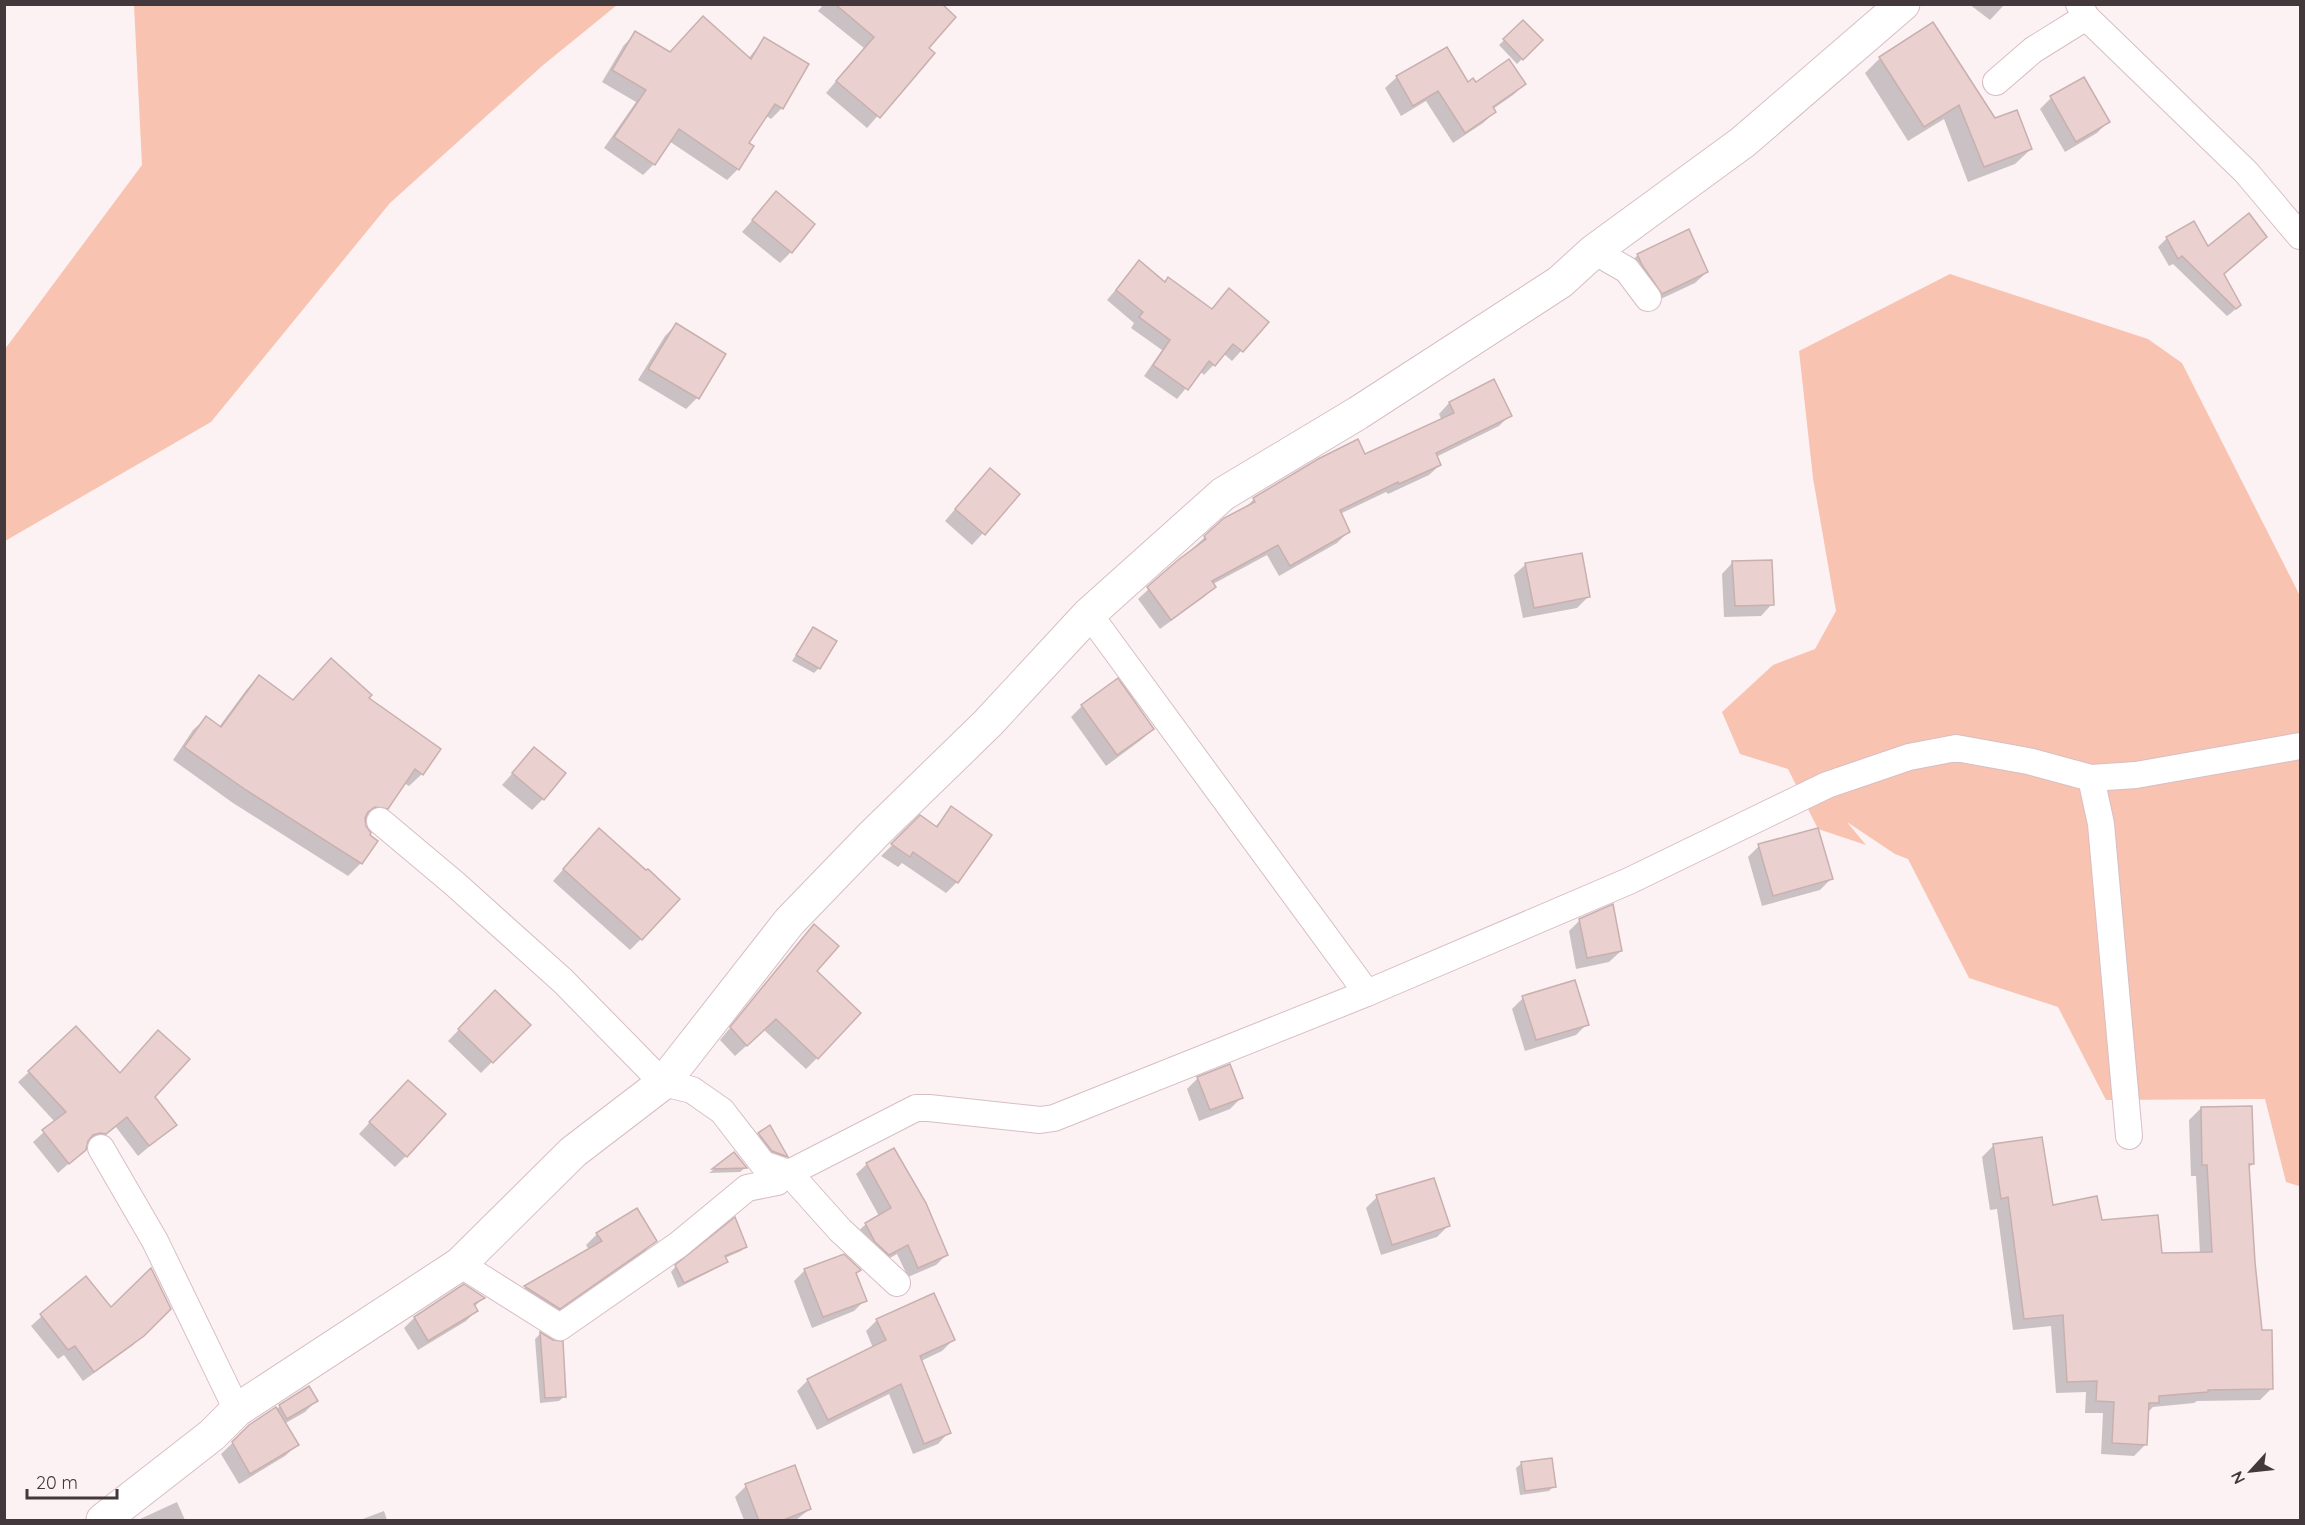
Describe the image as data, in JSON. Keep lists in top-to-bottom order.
{
  "scale_bar": "20 m",
  "north": "bottom left"
}
